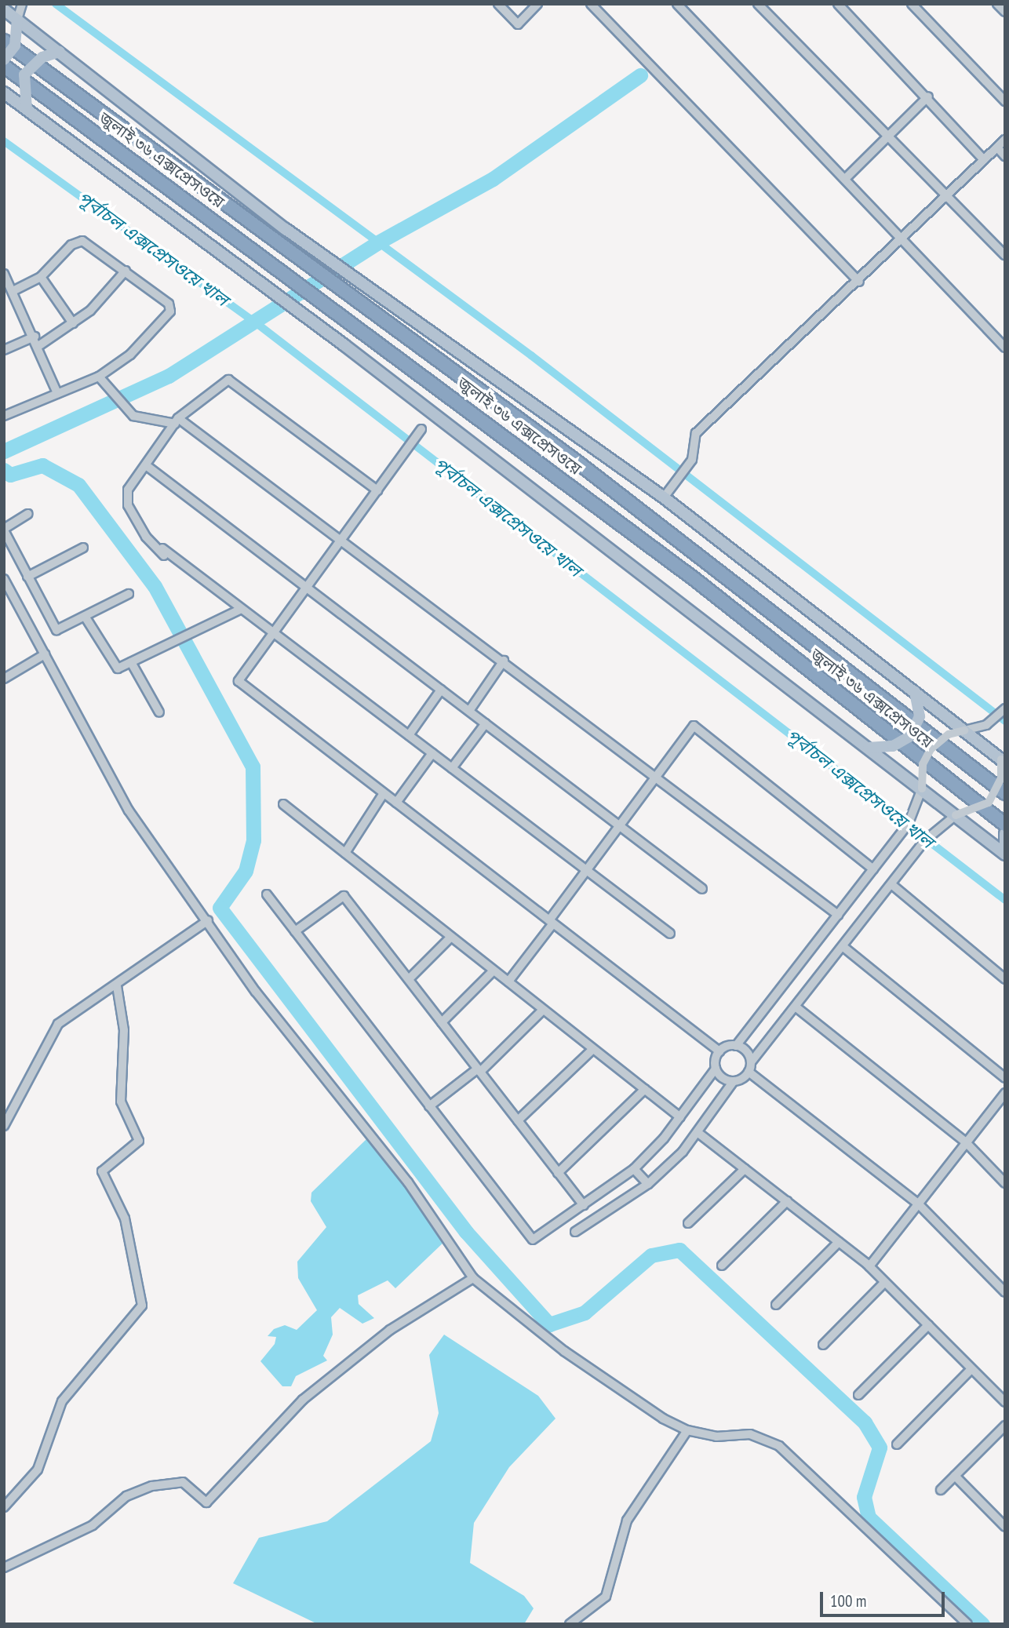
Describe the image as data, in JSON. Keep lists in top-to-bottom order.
{
  "streets": {
    "highway": ["জুলাই ৩৬ এক্সপ্রেসওয়ে"]
  },
  "water": ["পূর্বাচল এক্সপ্রেসওয়ে খাল"],
  "scale_bar": "100 m"
}
